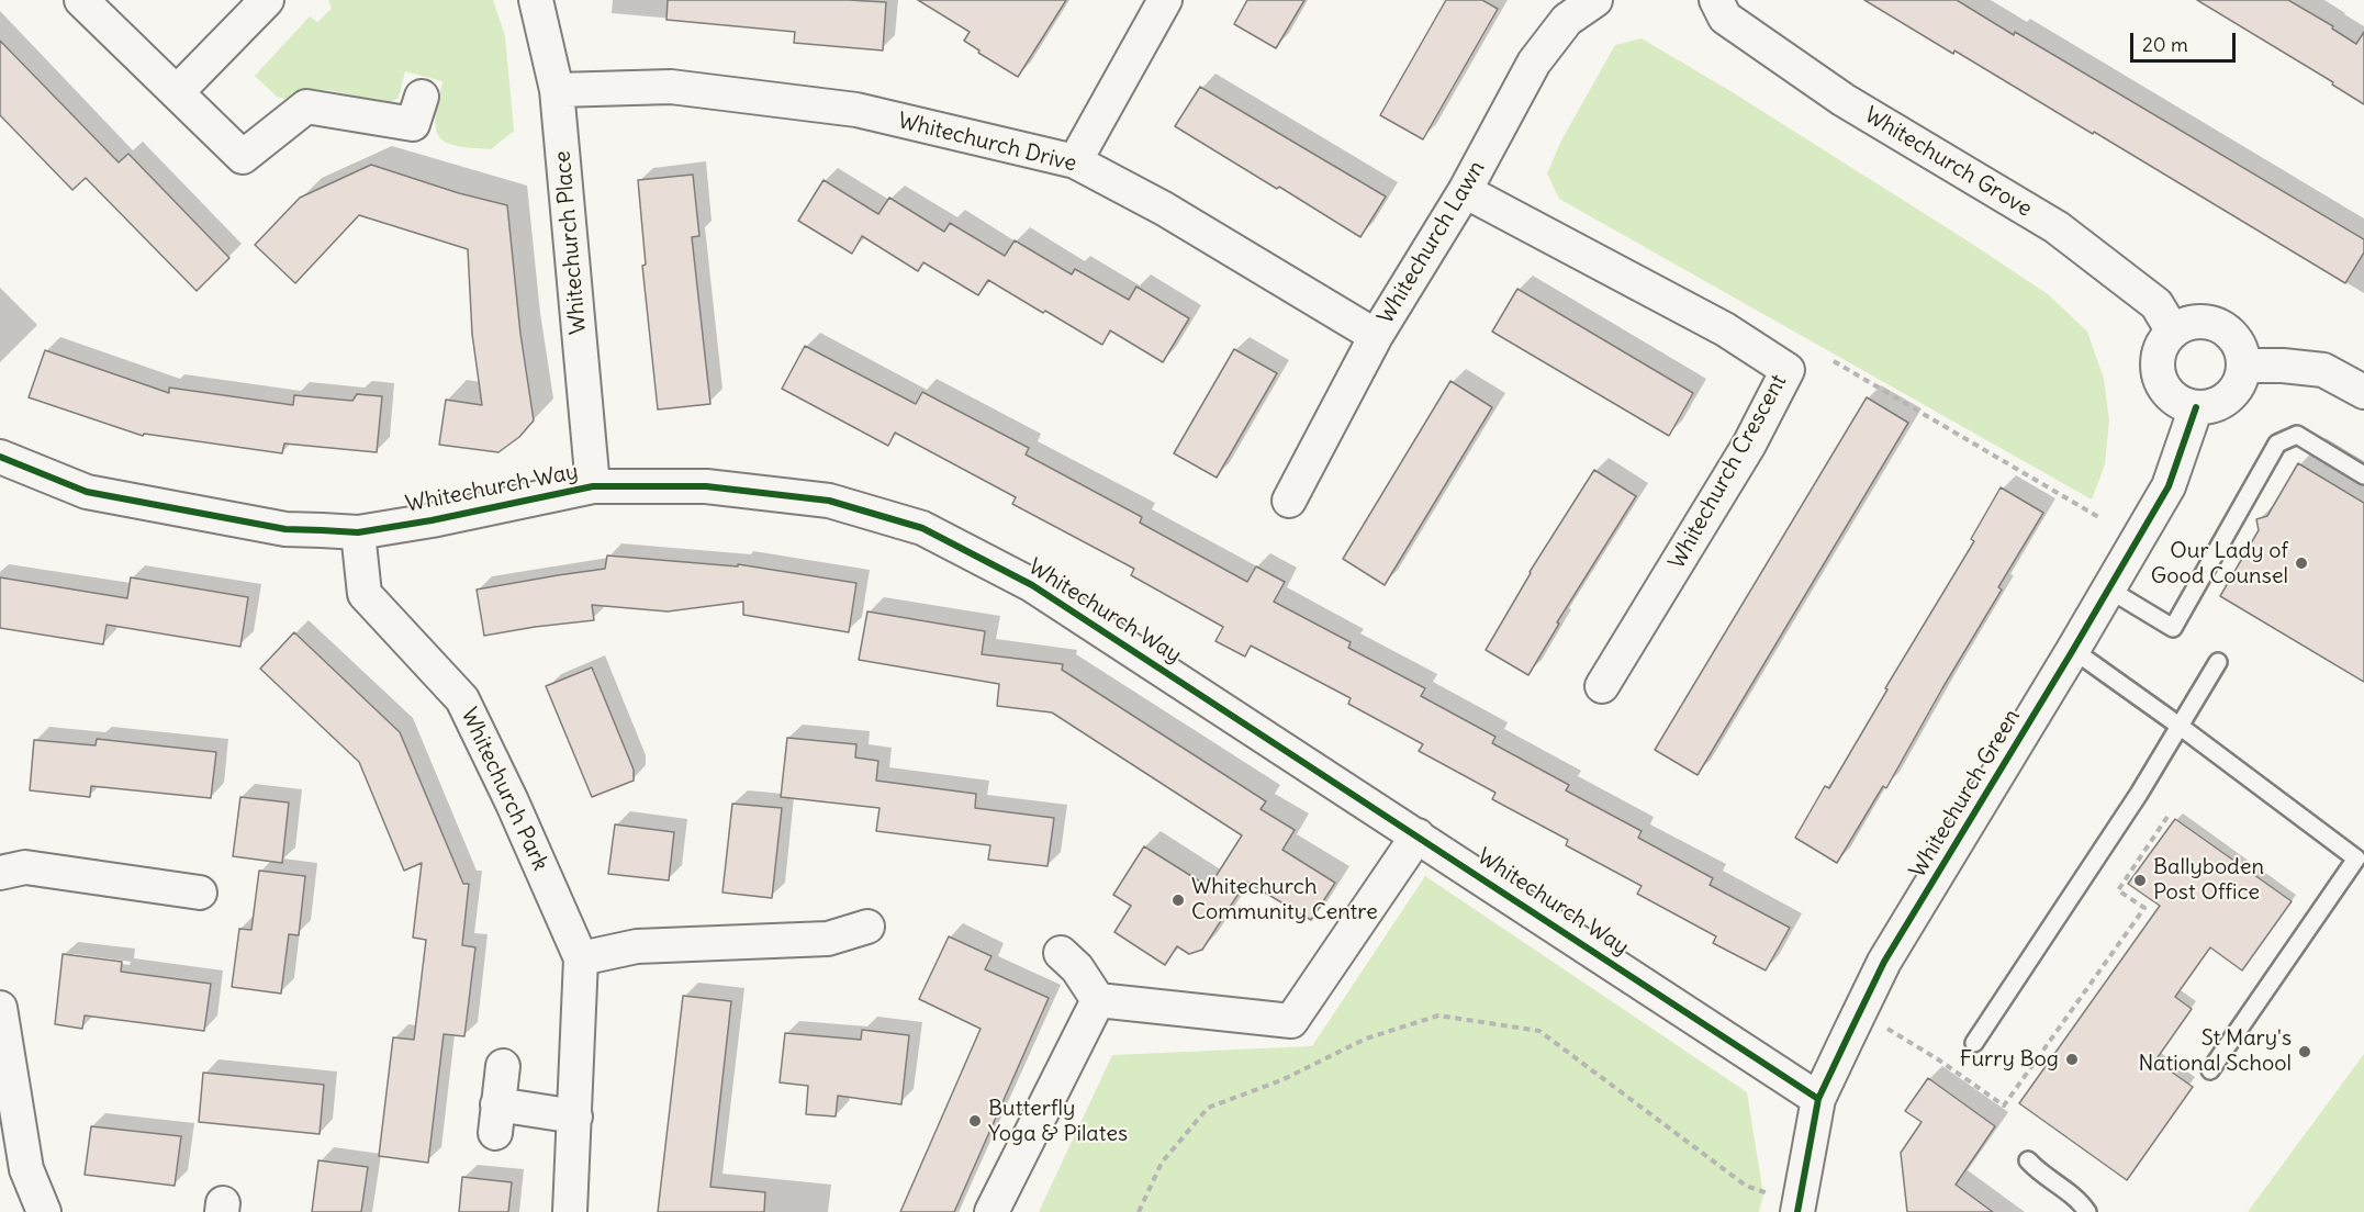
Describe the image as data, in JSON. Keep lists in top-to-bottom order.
{
  "streets": {
    "street": [
      "Whitechurch Drive",
      "Whitechurch Grove",
      "Whitechurch Place",
      "Whitechurch Lawn",
      "Whitechurch Crescent",
      "Whitechurch Way",
      "Whitechurch Park",
      "Whitechurch Green"
    ]
  },
  "crossings": [
    ["Whitechurch Drive", "Whitechurch Place"],
    ["Whitechurch Drive", "Whitechurch Lawn"],
    ["Whitechurch Grove", "Whitechurch Green"],
    ["Whitechurch Place", "Whitechurch Way"],
    ["Whitechurch Lawn", "Whitechurch Crescent"],
    ["Whitechurch Way", "Whitechurch Park"],
    ["Whitechurch Way", "Whitechurch Green"]
  ],
  "places": [
    "Our Lady of Good Counsel",
    "Ballyboden Post Office",
    "Whitechurch Community Centre",
    "St Mary's National School",
    "Furry Bog",
    "Butterfly Yoga & Pilates"
  ],
  "scale_bar": "20 m"
}
